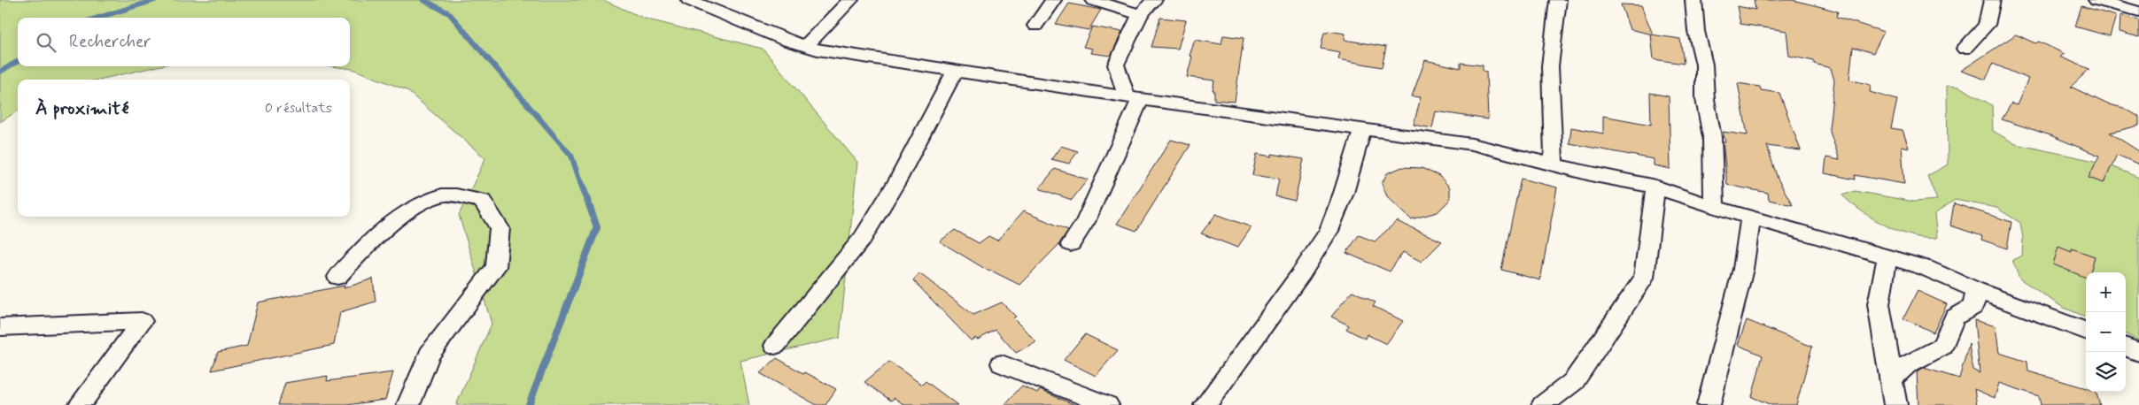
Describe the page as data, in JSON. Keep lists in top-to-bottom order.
{
  "page": {
    "search": "Rechercher",
    "heading": ["À proximité", "0 résultats"],
    "map_buttons": ["+", "−"]
  }
}
